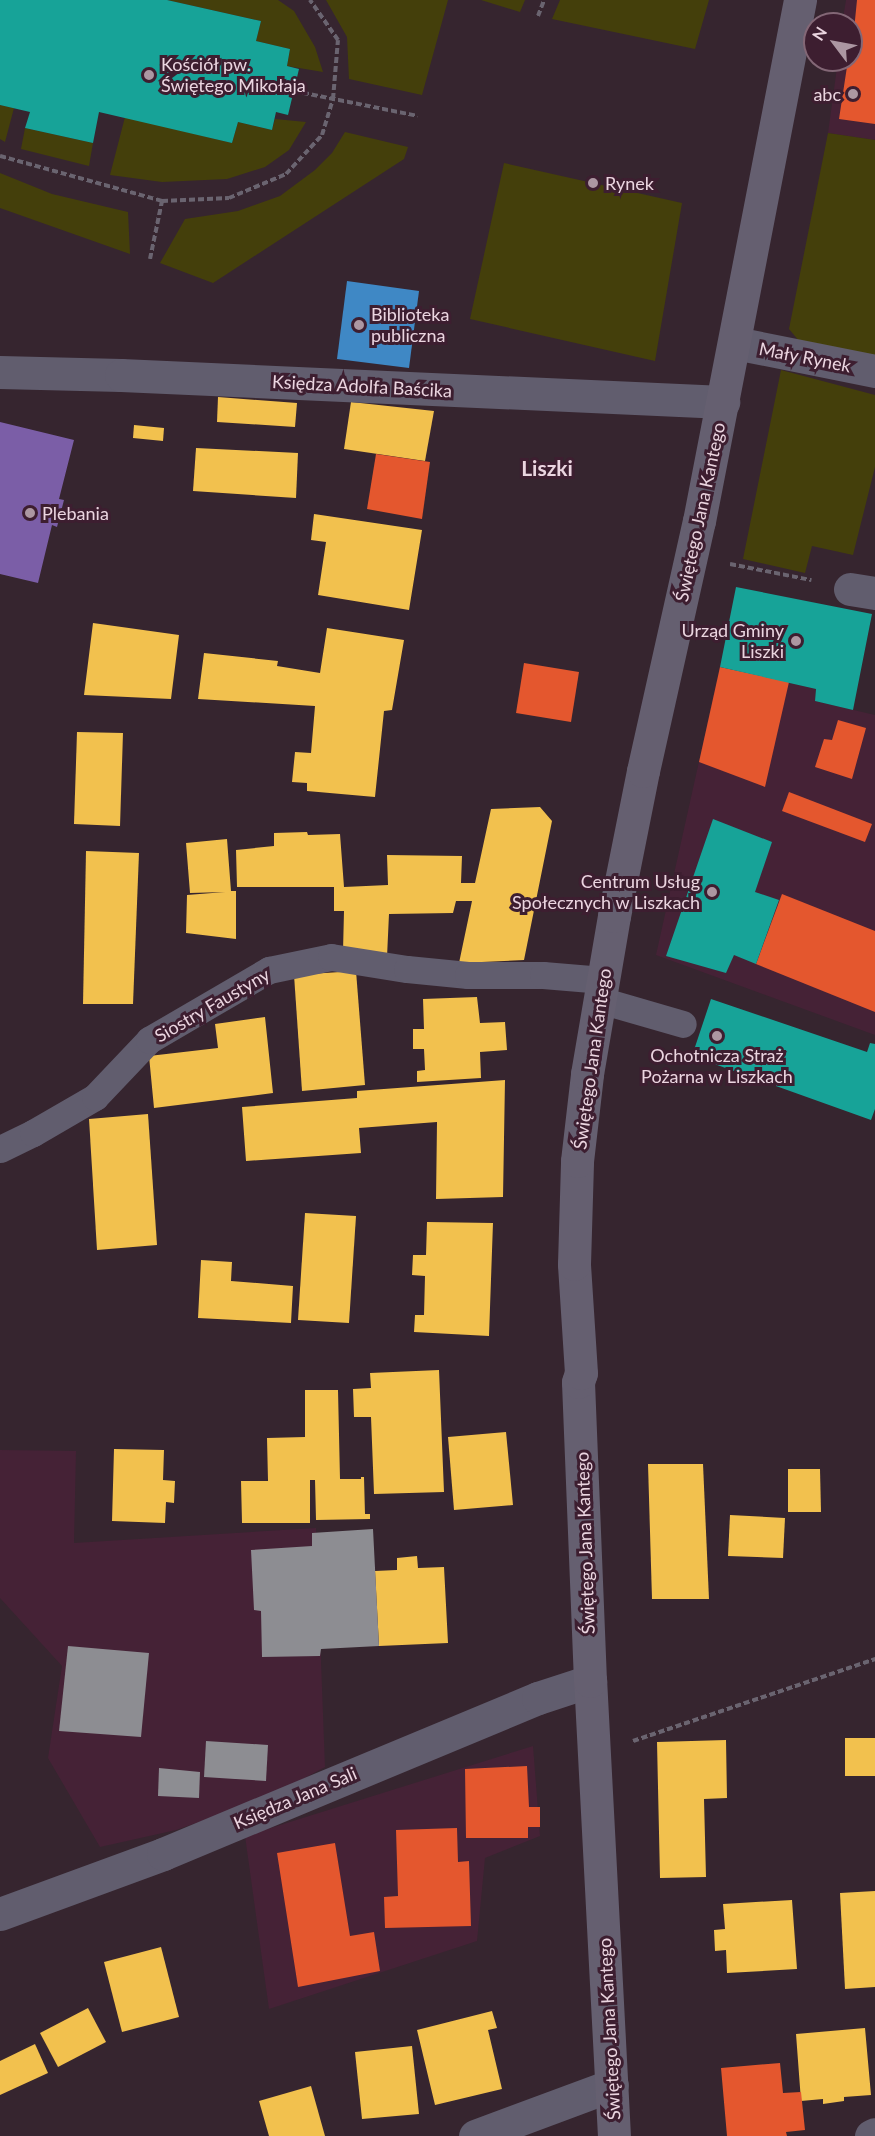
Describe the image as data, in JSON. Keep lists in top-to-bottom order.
{
  "streets": {
    "main road": ["Świętego Jana Kantego"],
    "street": ["Mały Rynek", "Księdza Adolfa Baścika", "Księdza Jana Sali"],
    "lane": ["Siostry Faustyny"]
  },
  "crossings": [
    ["Mały Rynek", "Świętego Jana Kantego"],
    ["Księdza Adolfa Baścika", "Świętego Jana Kantego"],
    ["Świętego Jana Kantego", "Siostry Faustyny"],
    ["Świętego Jana Kantego", "Księdza Jana Sali"]
  ],
  "districts": ["Liszki"],
  "places": [
    "Kościół pw. Świętego Mikołaja",
    "abc",
    "Rynek",
    "Biblioteka publiczna",
    "Plebania",
    "Urząd Gminy Liszki",
    "Centrum Usług Społecznych w Liszkach",
    "Ochotnicza Straż Pożarna w Liszkach"
  ],
  "north": "top left"
}
